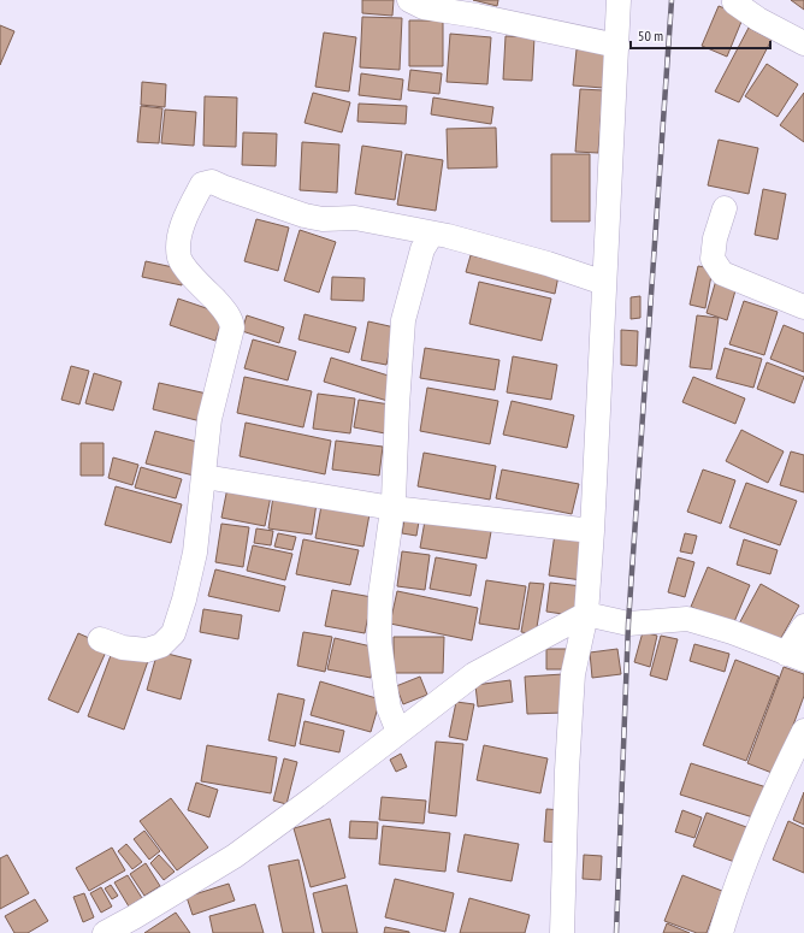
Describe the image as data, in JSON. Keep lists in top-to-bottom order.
{
  "scale_bar": "50 m"
}
